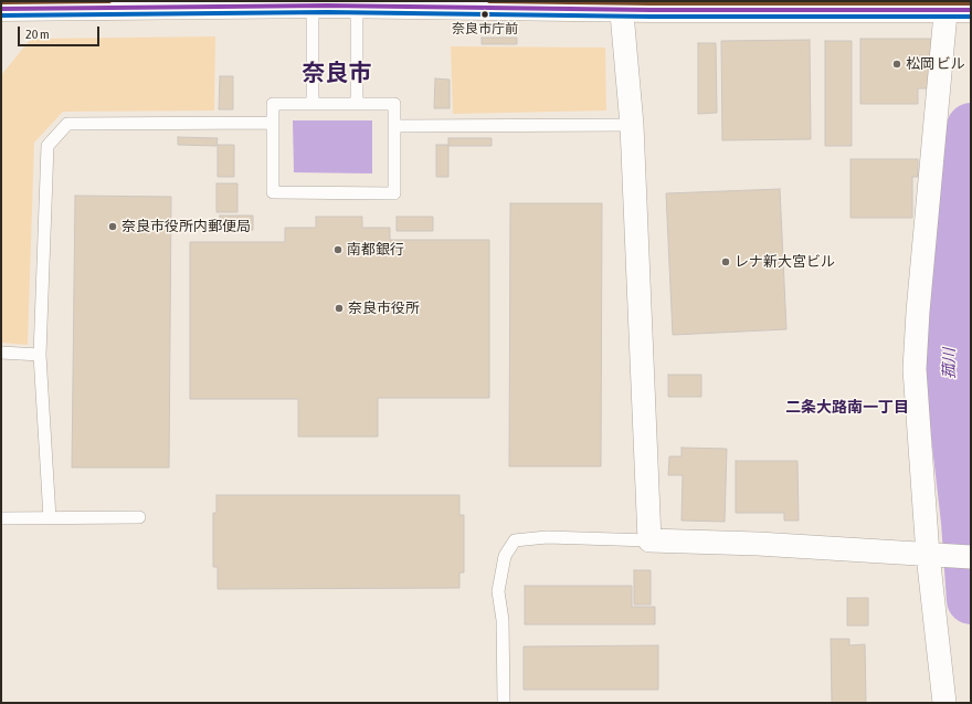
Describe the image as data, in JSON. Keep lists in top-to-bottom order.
{
  "districts": ["奈良市", "二条大路南一丁目"],
  "water": ["菰川"],
  "places": [
    "奈良市庁前",
    "松岡 ビル",
    "奈良市役所内郵便局",
    "南都銀行",
    "レナ新大宮ビル",
    "奈良市役所"
  ],
  "scale_bar": "20 m"
}
